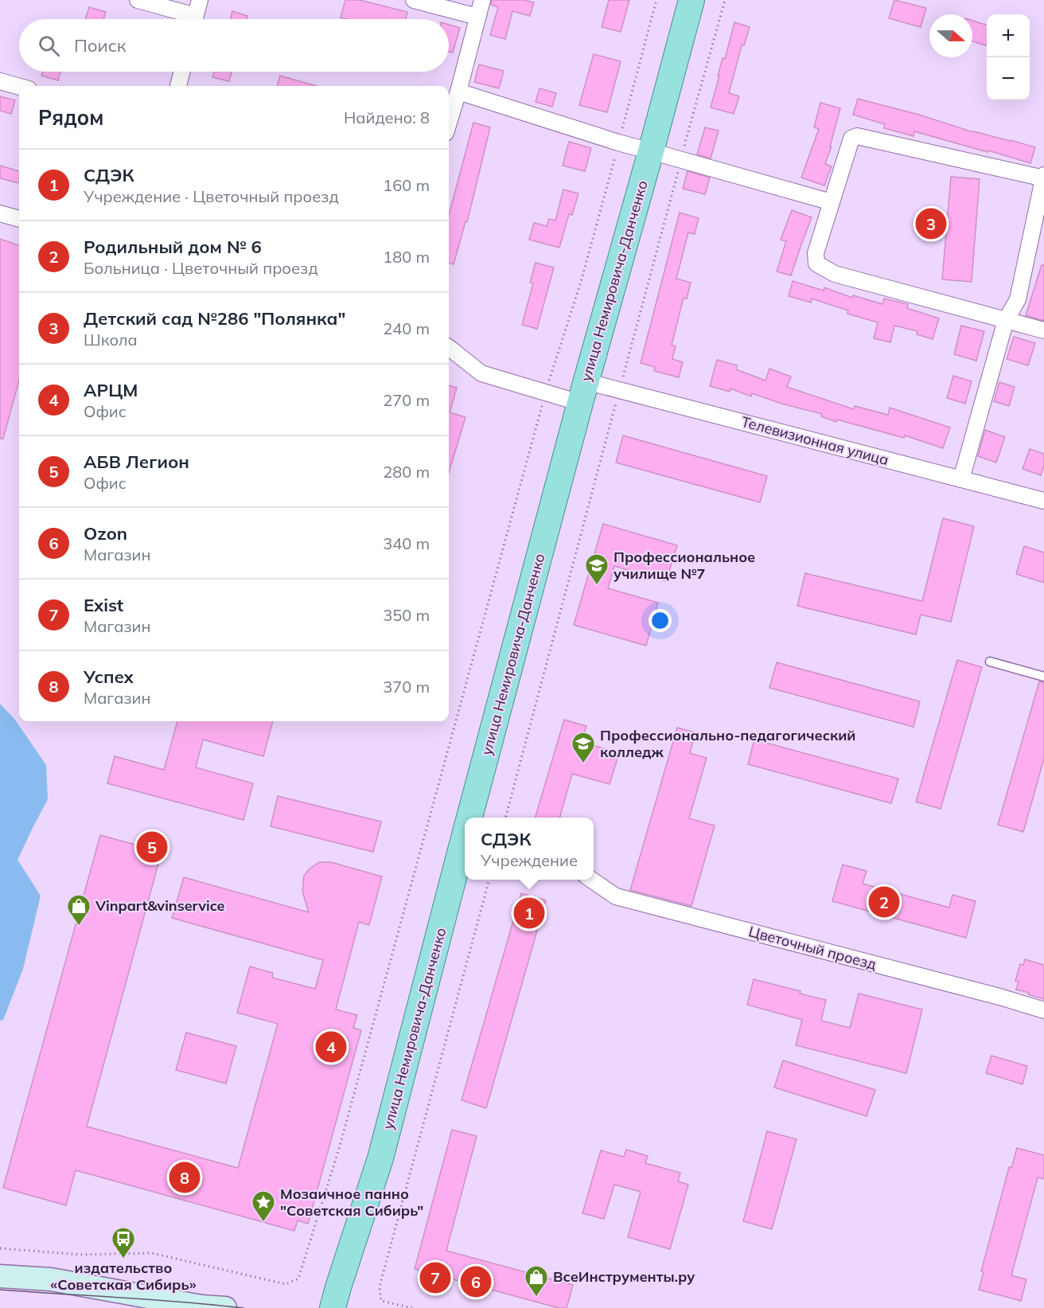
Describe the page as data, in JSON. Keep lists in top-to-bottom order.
{
  "streets": {
    "main road": ["улица Немировича-Данченко"],
    "street": ["Телевизионная улица", "Цветочный проезд"]
  },
  "crossings": [
    ["улица Немировича-Данченко", "Телевизионная улица"]
  ],
  "places": {
    "school or university": ["Профессиональное училище №7", "Профессионально-педагогический колледж"],
    "shop": ["Vinpart&vinservice", "ВсеИнструменты.ру"],
    "place": ["Мозаичное панно \"Советская Сибирь\""],
    "bus stop": ["издательство «Советская Сибирь»"]
  },
  "north": "right",
  "page": {
    "map_buttons": ["+", "−"],
    "search": "Поиск",
    "heading": ["Рядом", "Найдено: 8"],
    "list": [
      {
        "mark": "1",
        "name": "СДЭК",
        "note": "Учреждение · Цветочный проезд",
        "value": "160 m"
      },
      {
        "mark": "2",
        "name": "Родильный дом № 6",
        "note": "Больница · Цветочный проезд",
        "value": "180 m"
      },
      {
        "mark": "3",
        "name": "Детский сад №286 \"Полянка\"",
        "note": "Школа",
        "value": "240 m"
      },
      {
        "mark": "4",
        "name": "АРЦМ",
        "note": "Офис",
        "value": "270 m"
      },
      {
        "mark": "5",
        "name": "АБВ Легион",
        "note": "Офис",
        "value": "280 m"
      },
      {
        "mark": "6",
        "name": "Ozon",
        "note": "Магазин",
        "value": "340 m"
      },
      {
        "mark": "7",
        "name": "Exist",
        "note": "Магазин",
        "value": "350 m"
      },
      {
        "mark": "8",
        "name": "Успех",
        "note": "Магазин",
        "value": "370 m"
      }
    ],
    "pins": [
      "3",
      "5",
      "2",
      "1",
      "4",
      "8",
      "7",
      "6"
    ],
    "popup": ["СДЭК", "Учреждение"]
  }
}
